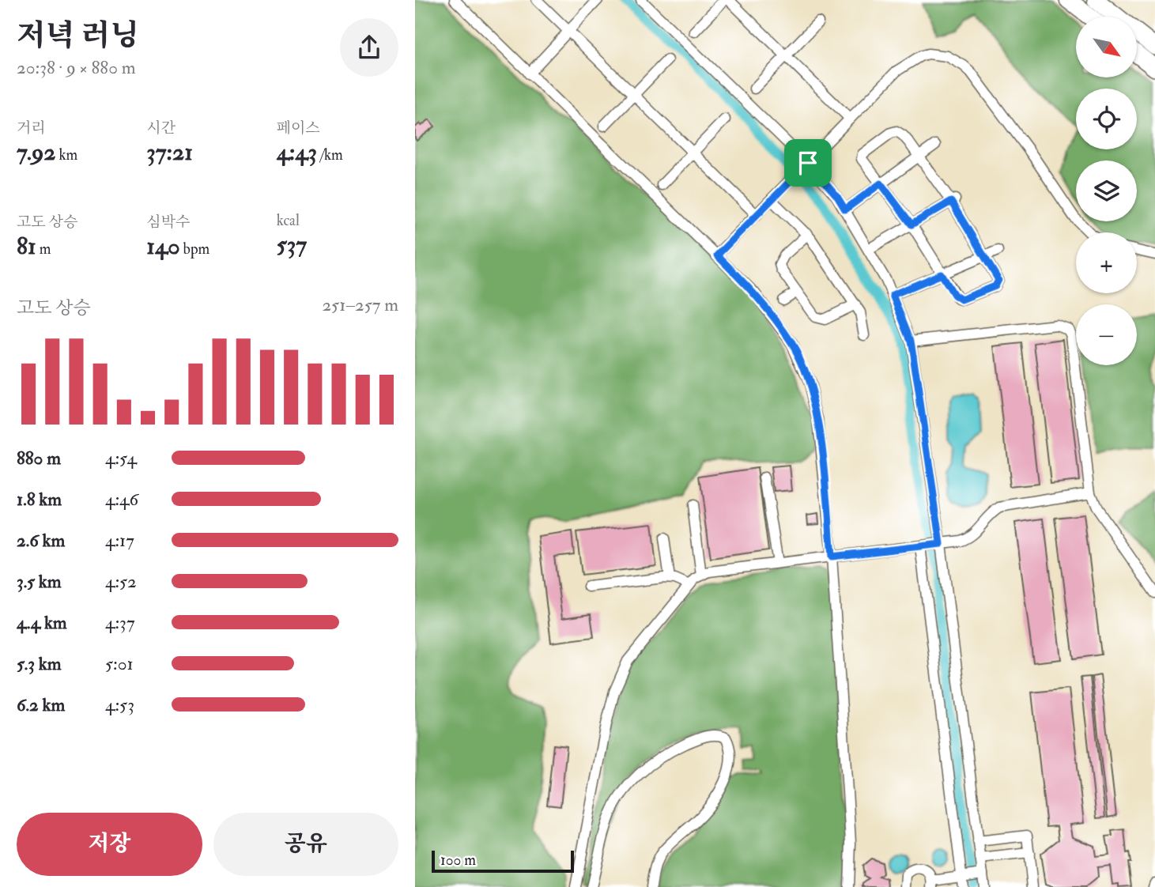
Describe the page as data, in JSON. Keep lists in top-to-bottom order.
{
  "scale_bar": "100 m",
  "north": "bottom right",
  "page": {
    "heading": ["저녁 러닝", "20:38 · 9 × 880 m"],
    "map_buttons": ["+", "−"],
    "stats": [
      ["거리", "7.92 km"],
      ["시간", "37:21"],
      ["페이스", "4:43 /km"],
      ["고도 상승", "81 m"],
      ["심박수", "140 bpm"],
      ["kcal", "537"]
    ],
    "chart": ["고도 상승", "251–257 m"],
    "list": [
      {
        "name": "880 m",
        "note": "4:54"
      },
      {
        "name": "1.8 km",
        "note": "4:46"
      },
      {
        "name": "2.6 km",
        "note": "4:17"
      },
      {
        "name": "3.5 km",
        "note": "4:52"
      },
      {
        "name": "4.4 km",
        "note": "4:37"
      },
      {
        "name": "5.3 km",
        "note": "5:01"
      },
      {
        "name": "6.2 km",
        "note": "4:53"
      }
    ],
    "buttons": ["저장", "공유"],
    "scale": "100 m"
  }
}
